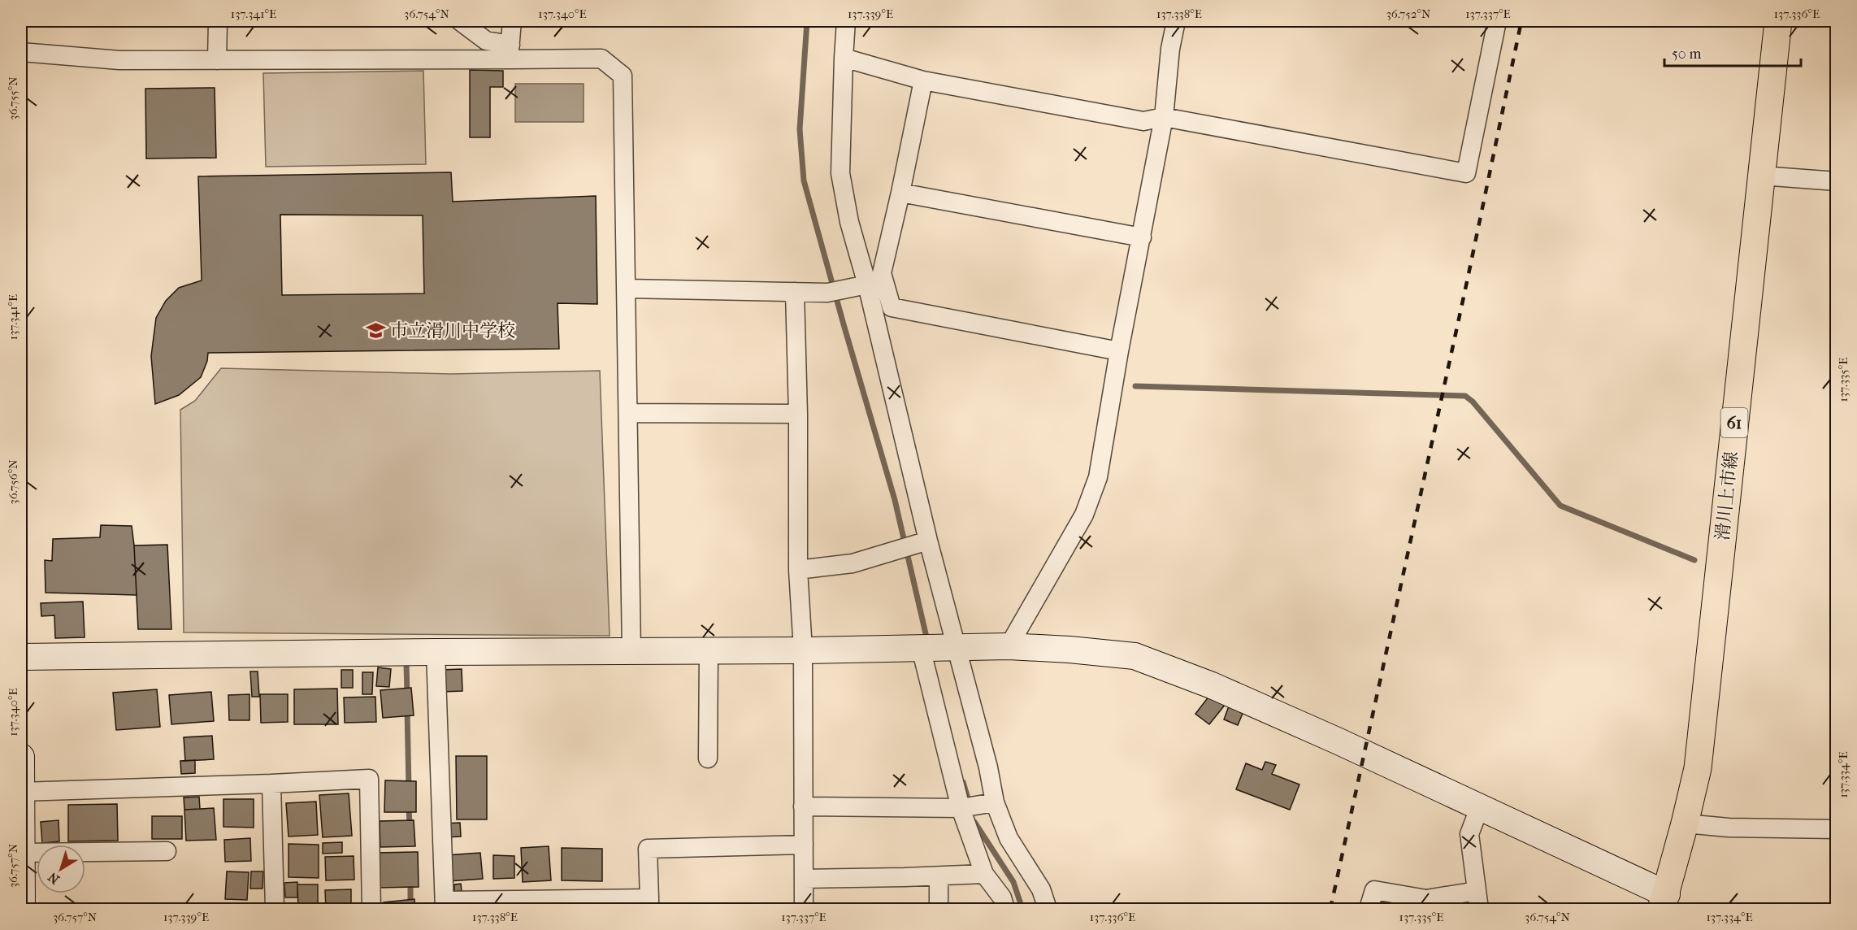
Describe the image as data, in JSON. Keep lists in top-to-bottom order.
{
  "streets": {
    "main road": ["61", "滑川上市線"]
  },
  "places": {
    "school or university": ["市立滑川中学校"]
  },
  "scale_bar": "50 m",
  "north": "bottom left",
  "coordinates": [
    "137.341°E",
    "36.754°N",
    "137.340°E",
    "137.339°E",
    "137.338°E",
    "36.752°N",
    "137.337°E",
    "137.336°E",
    "36.755°N",
    "137.335°E",
    "36.756°N",
    "137.334°E",
    "36.757°N"
  ]
}
